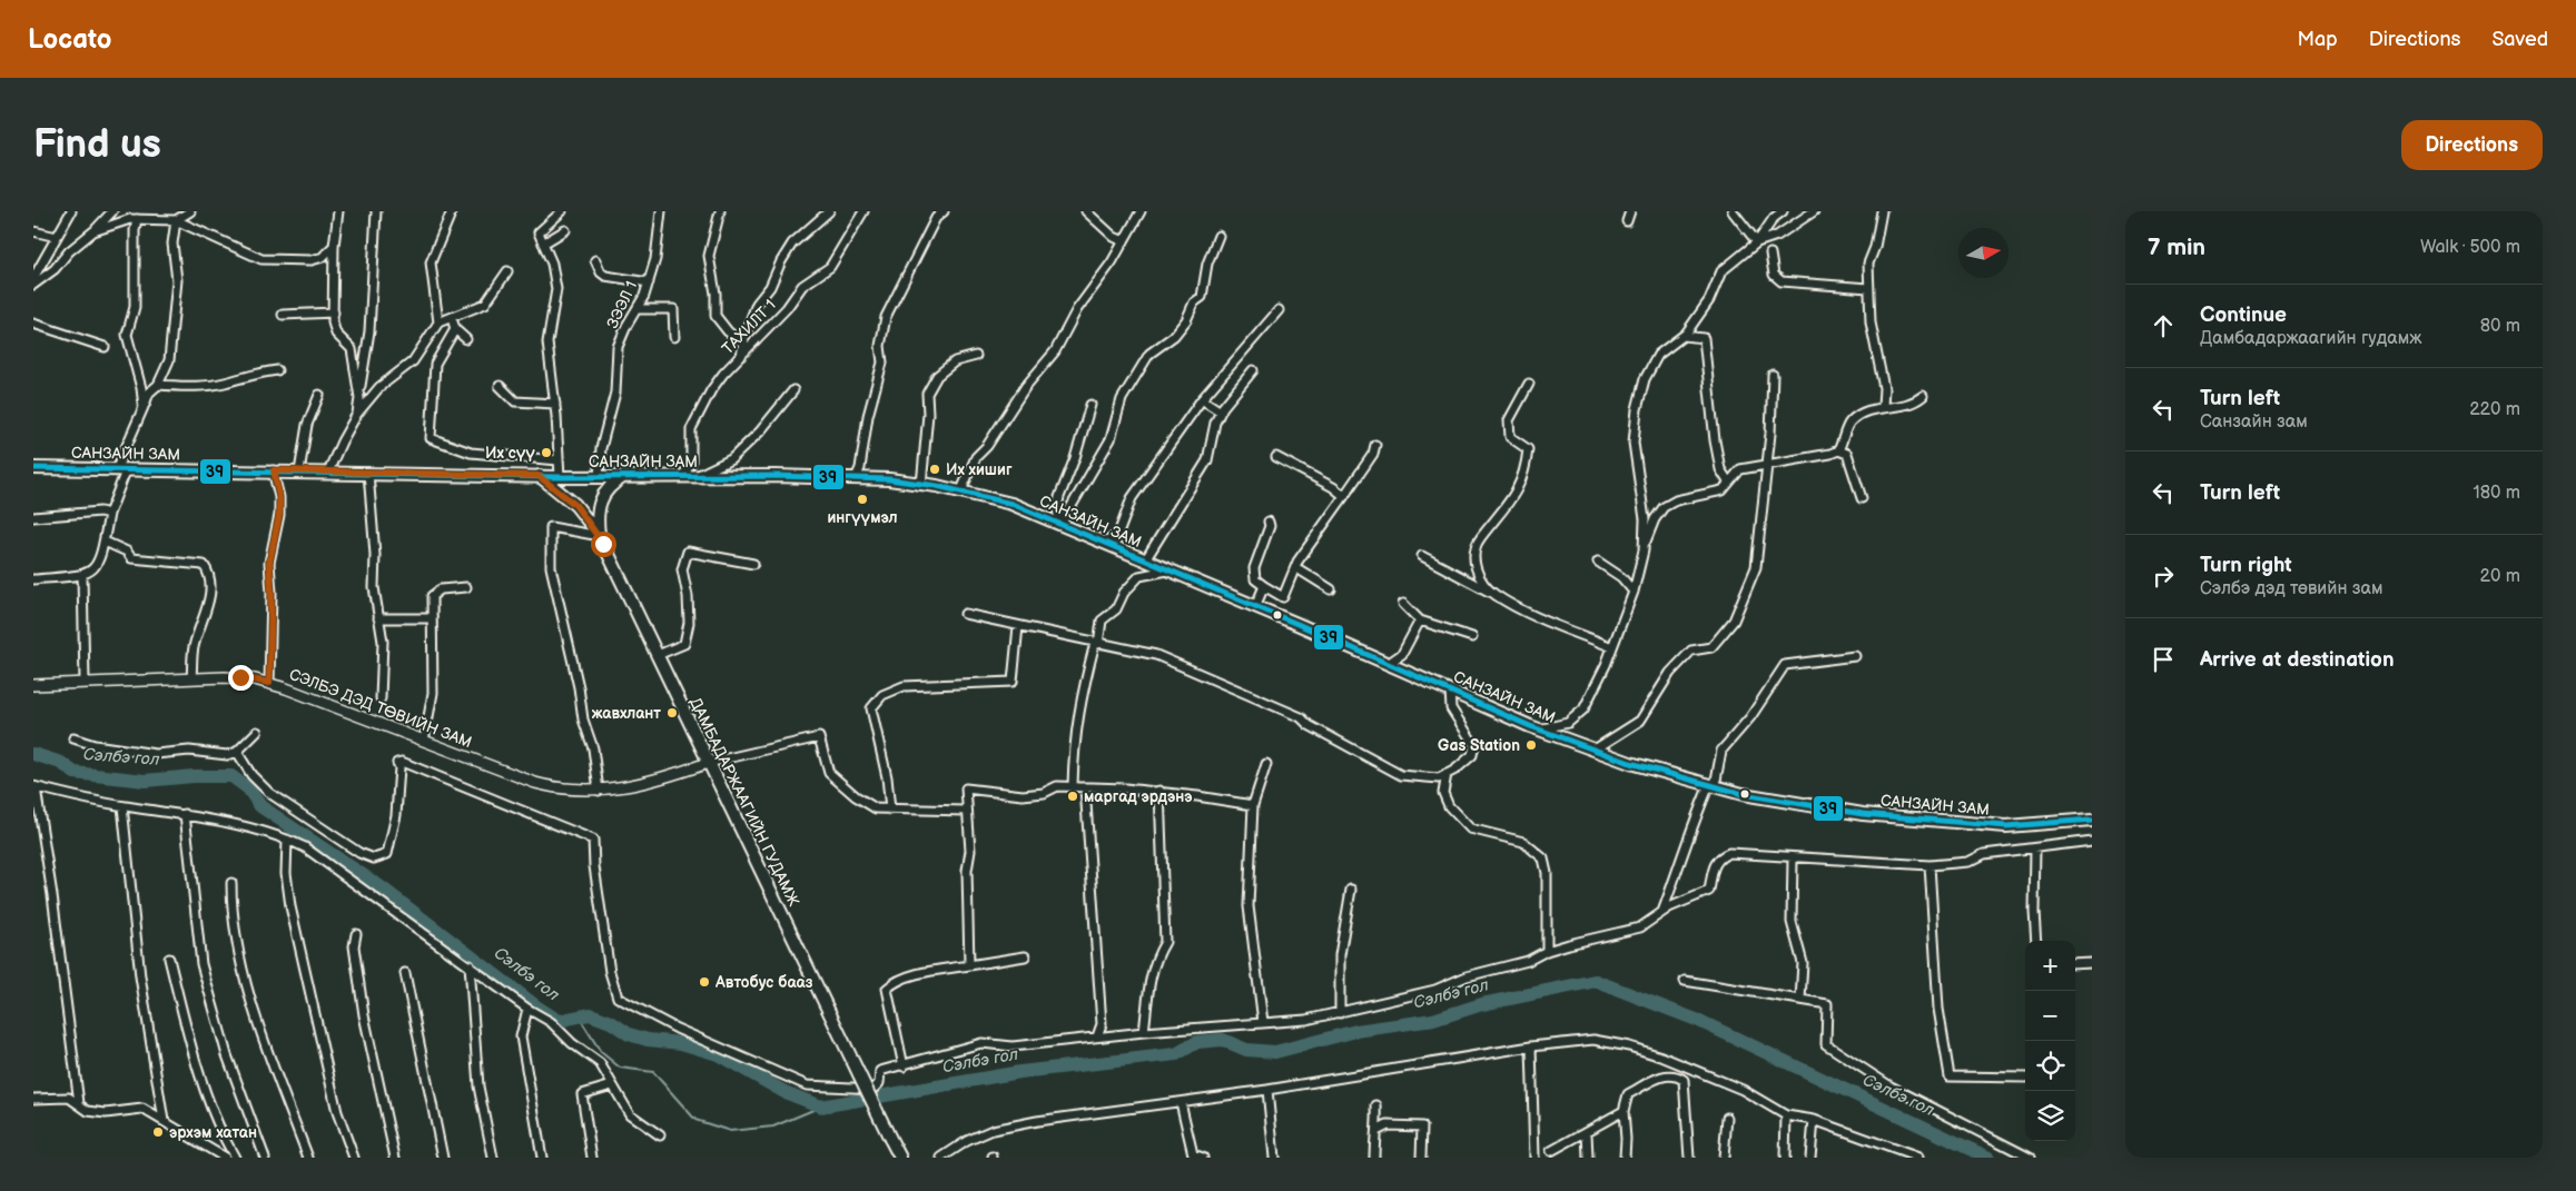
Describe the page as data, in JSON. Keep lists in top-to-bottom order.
{
  "streets": {
    "main road": ["САНЗАЙН ЗАМ", "ДАМБАДАРЖААГИЙН ГУДАМЖ"],
    "street": ["ЗЭЭЛ 1", "ТАХИЛТ 1", "СЭЛБЭ ДЭД ТӨВИЙН ЗАМ"]
  },
  "crossings": [
    ["ЗЭЭЛ 1", "САНЗАЙН ЗАМ"],
    ["ТАХИЛТ 1", "САНЗАЙН ЗАМ"],
    ["САНЗАЙН ЗАМ", "ДАМБАДАРЖААГИЙН ГУДАМЖ"],
    ["СЭЛБЭ ДЭД ТӨВИЙН ЗАМ", "ДАМБАДАРЖААГИЙН ГУДАМЖ"]
  ],
  "water": ["Сэлбэ гол"],
  "places": [
    "Их сүү",
    "Их хишиг",
    "ингүүмэл",
    "жавхлант",
    "Gas Station",
    "маргад эрдэнэ",
    "Автобус бааз",
    "эрхэм хатан"
  ],
  "lines": ["transit line 39"],
  "north": "right",
  "page": {
    "header": "Locato",
    "nav": ["Map", "Directions", "Saved"],
    "buttons": "Directions",
    "title": "Find us",
    "heading": ["7 min", "Walk · 500 m"],
    "list": [
      ["Continue", "Дамбадаржаагийн гудамж", "80 m"],
      ["Turn left", "Санзайн зам", "220 m"],
      ["Turn left", "180 m"],
      ["Turn right", "Сэлбэ дэд төвийн зам", "20 m"],
      "Arrive at destination"
    ],
    "map_buttons": ["+", "−"]
  }
}
